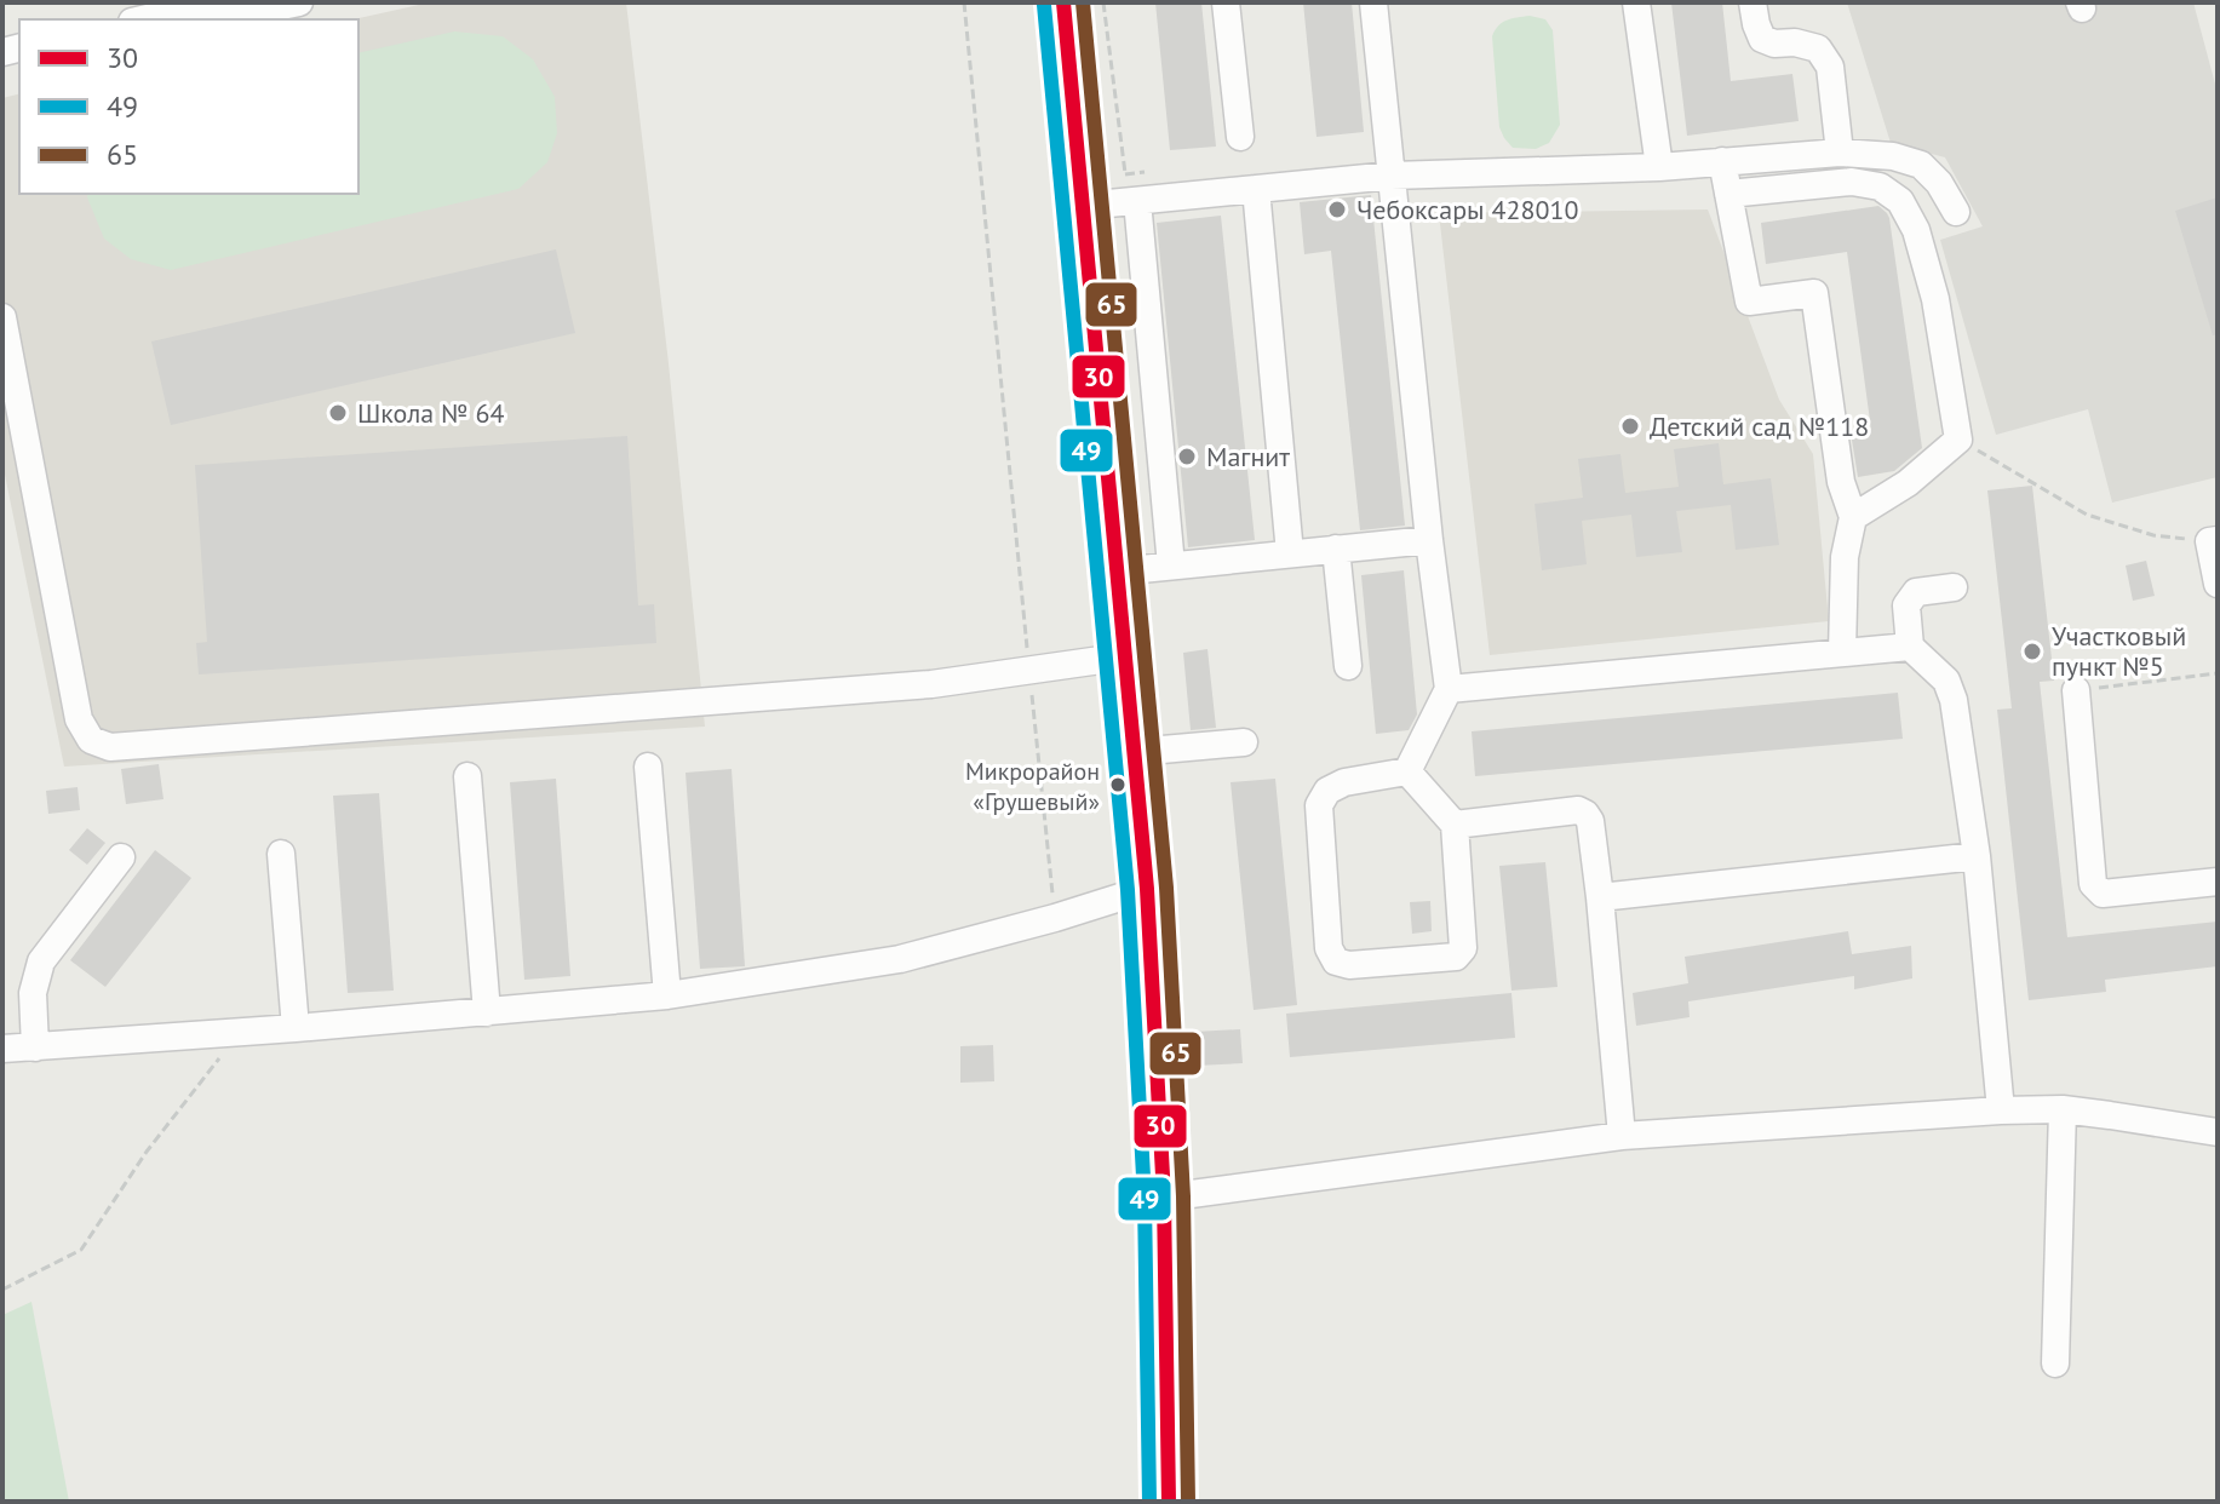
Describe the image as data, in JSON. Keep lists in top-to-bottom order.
{
  "places": [
    "Чебоксары 428010",
    "Школа № 64",
    "Детский сад №118",
    "Магнит",
    "Участковый пункт №5",
    "Микрорайон «Грушевый»"
  ],
  "lines": ["transit line 30", "transit line 65", "transit line 49"],
  "legend": ["30", "49", "65"]
}
